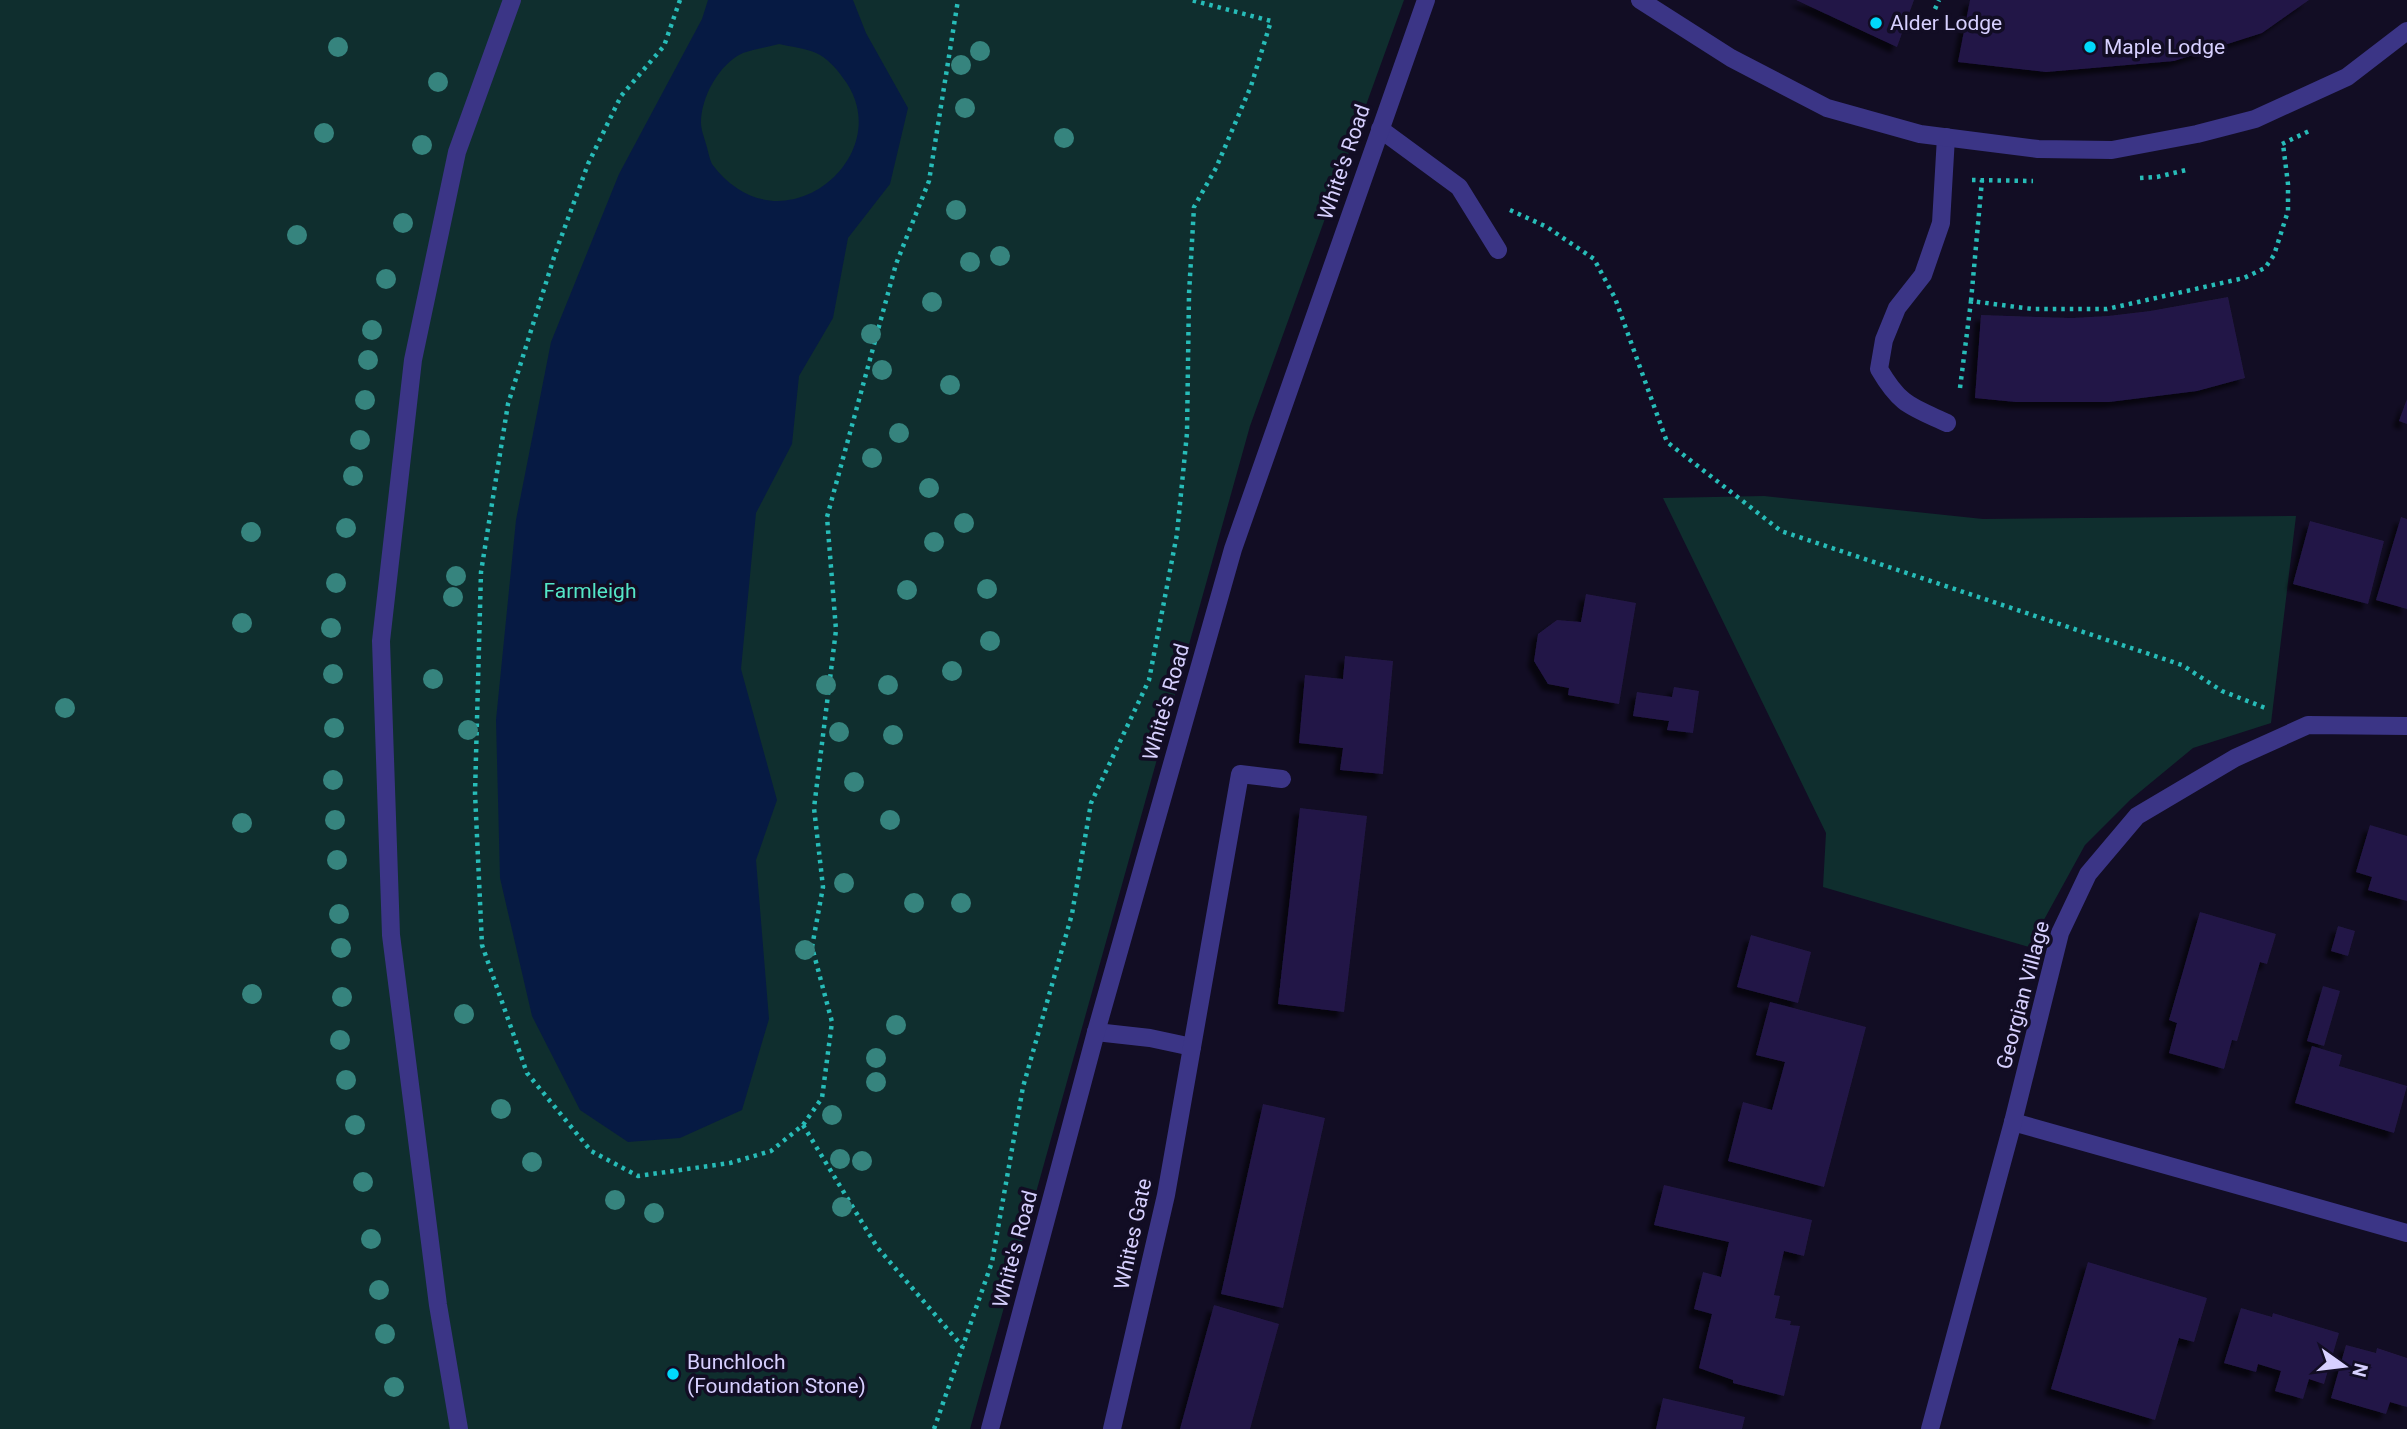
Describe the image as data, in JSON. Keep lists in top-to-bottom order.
{
  "streets": {
    "street": ["White's Road", "Georgian Village", "Whites Gate"]
  },
  "parks": ["Farmleigh"],
  "places": ["Alder Lodge", "Maple Lodge", "Bunchloch (Foundation Stone)"],
  "north": "right"
}
